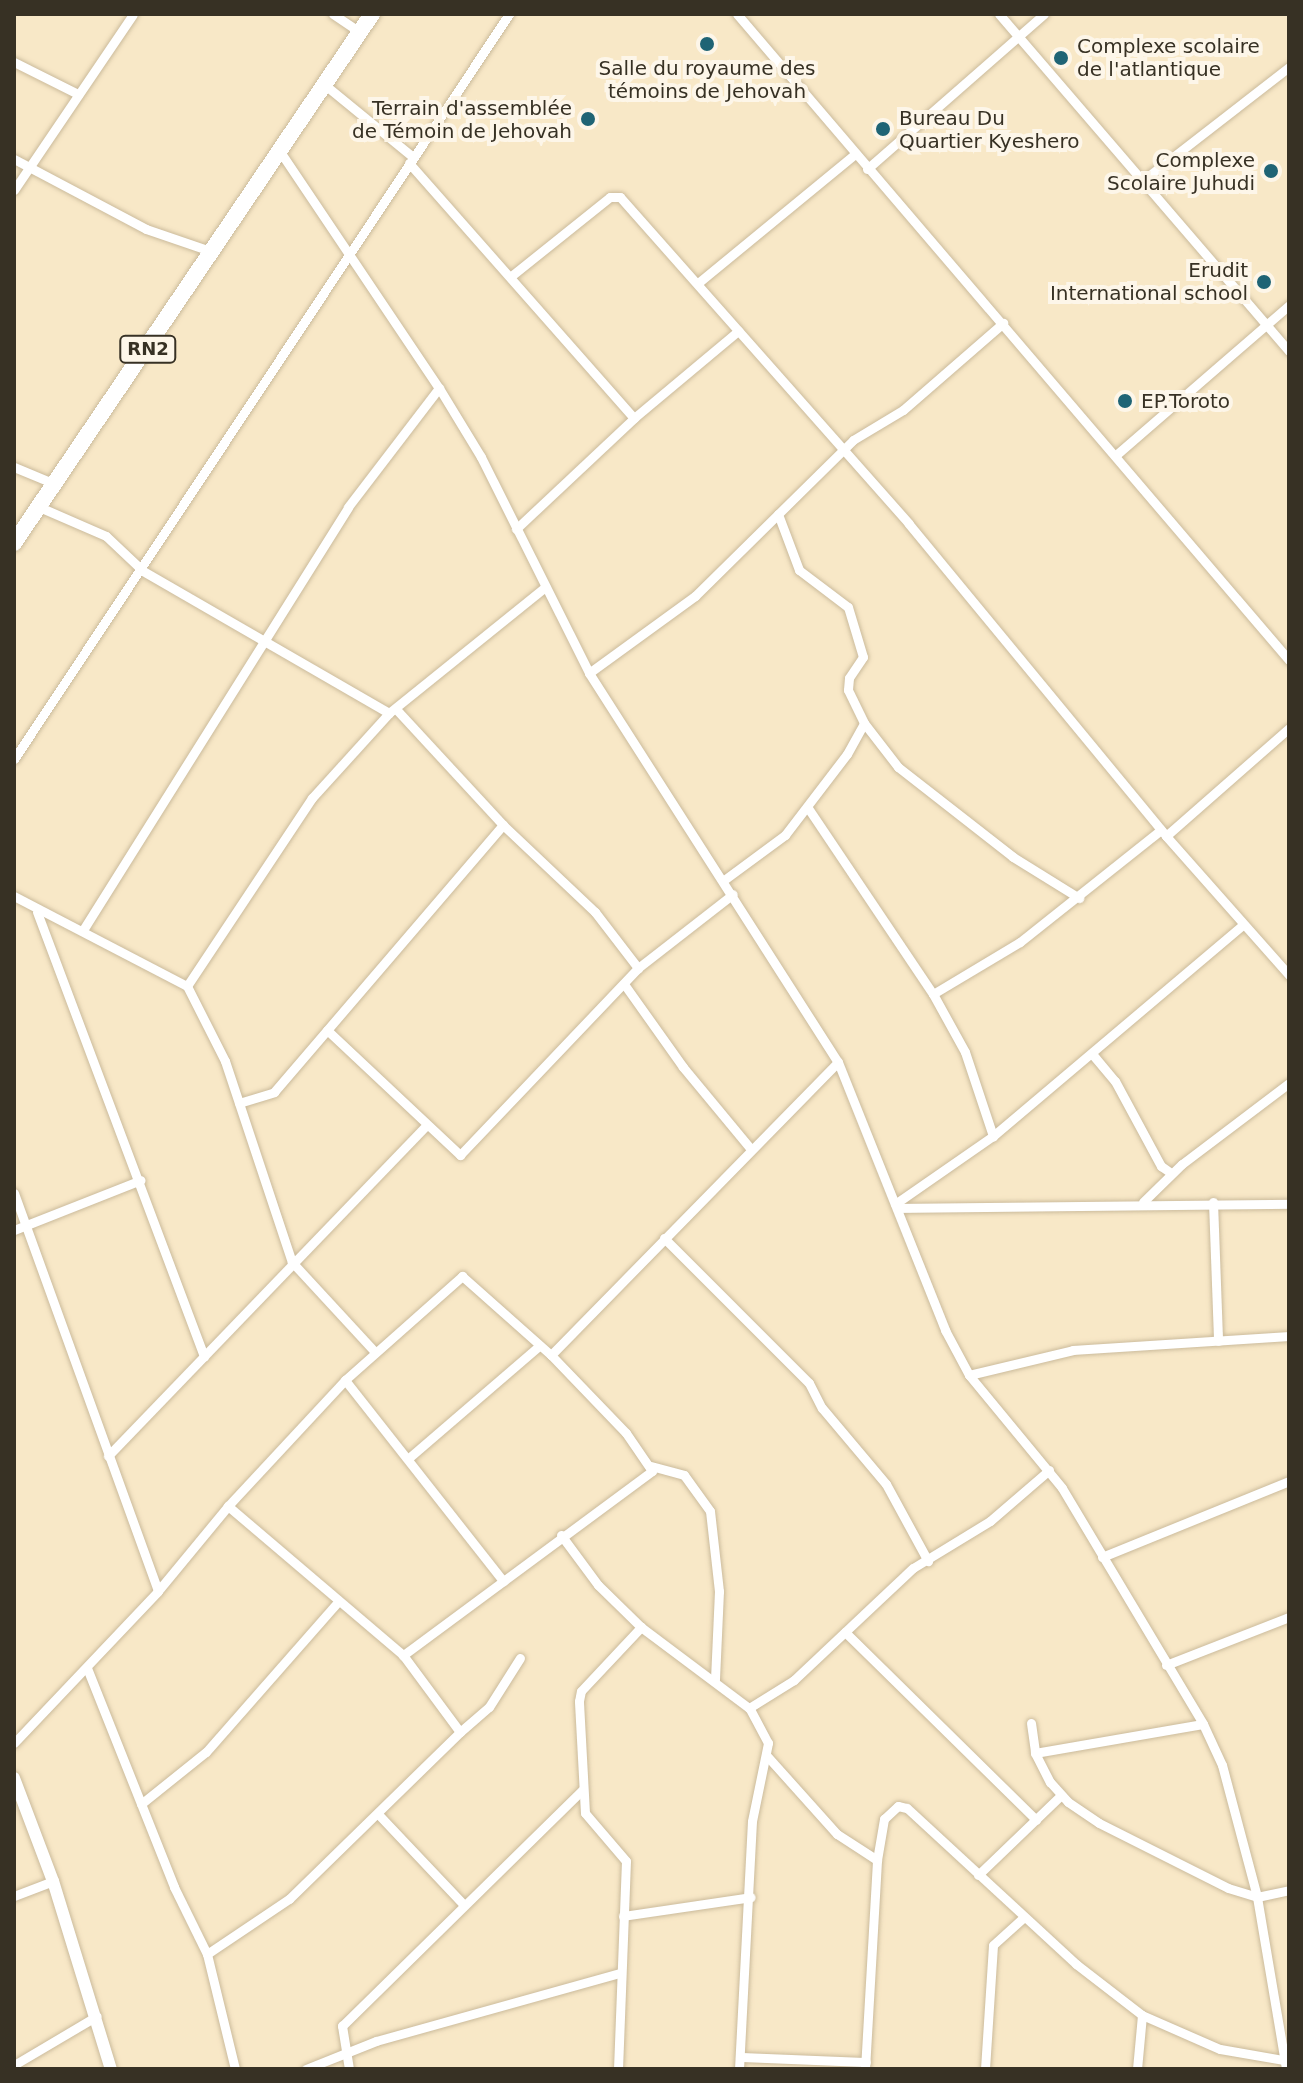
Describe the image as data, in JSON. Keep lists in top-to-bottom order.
{
  "streets": {
    "highway": ["RN2"]
  },
  "places": [
    "Salle du royaume des témoins de Jehovah",
    "Complexe scolaire de l'atlantique",
    "Terrain d'assemblée de Témoin de Jehovah",
    "Bureau Du Quartier Kyeshero",
    "Complexe Scolaire Juhudi",
    "Erudit International school",
    "EP.Toroto"
  ]
}
